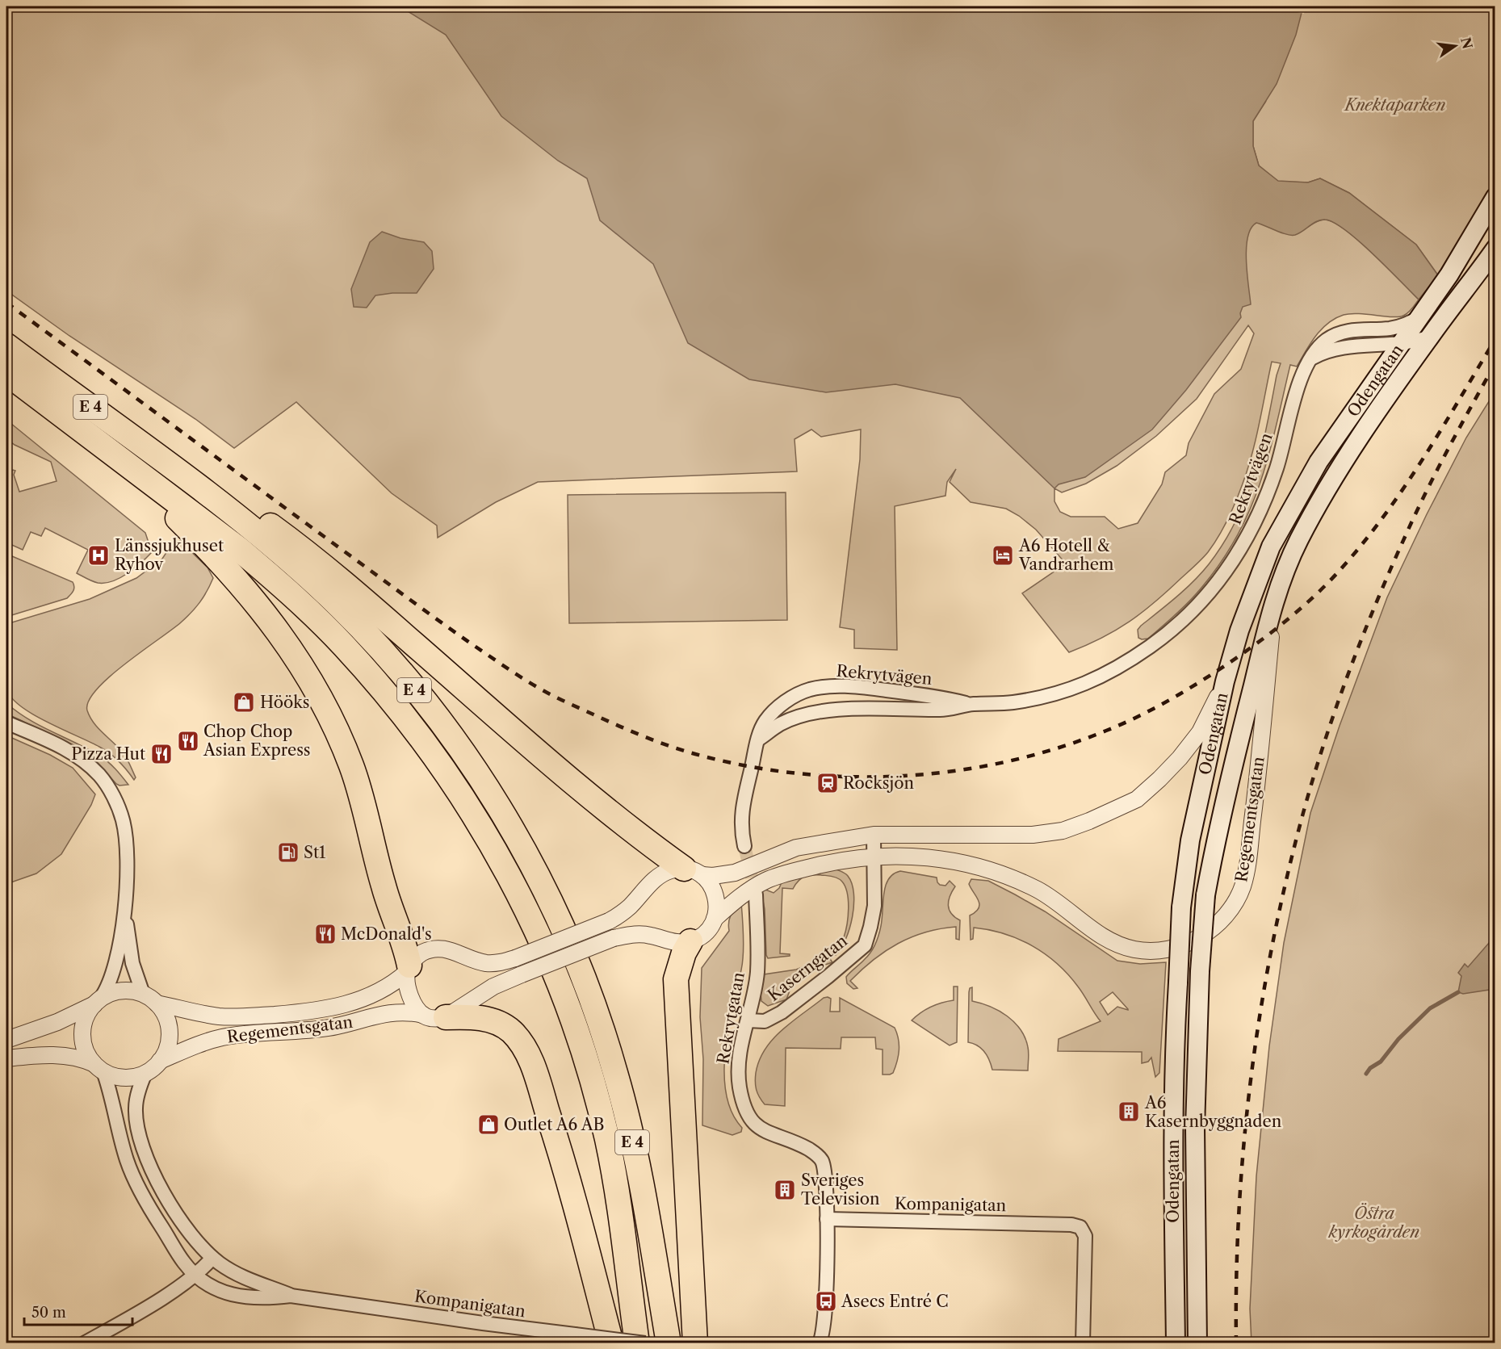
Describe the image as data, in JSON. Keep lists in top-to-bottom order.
{
  "streets": {
    "highway": ["E 4"],
    "main road": ["Odengatan"],
    "street": [
      "Rekrytvägen",
      "Regementsgatan",
      "Kaserngatan",
      "Rekrytgatan",
      "Kompanigatan"
    ]
  },
  "crossings": [
    ["Odengatan", "Regementsgatan"],
    ["Regementsgatan", "Kaserngatan"],
    ["Regementsgatan", "Kompanigatan"],
    ["Kaserngatan", "Rekrytgatan"],
    ["Rekrytgatan", "Kompanigatan"]
  ],
  "parks": ["Knektaparken", "Östra kyrkogården"],
  "places": {
    "hospital": ["Länssjukhuset Ryhov"],
    "hotel": ["A6 Hotell & Vandrarhem"],
    "shop": ["Hööks", "Outlet A6 AB"],
    "restaurant": ["Chop Chop Asian Express", "Pizza Hut", "McDonald's"],
    "station": ["Rocksjön"],
    "fuel station": ["St1"],
    "building": ["A6 Kasernbyggnaden", "Sveriges Television"],
    "bus stop": ["Asecs Entré C"]
  },
  "scale_bar": "50 m",
  "north": "right"
}
